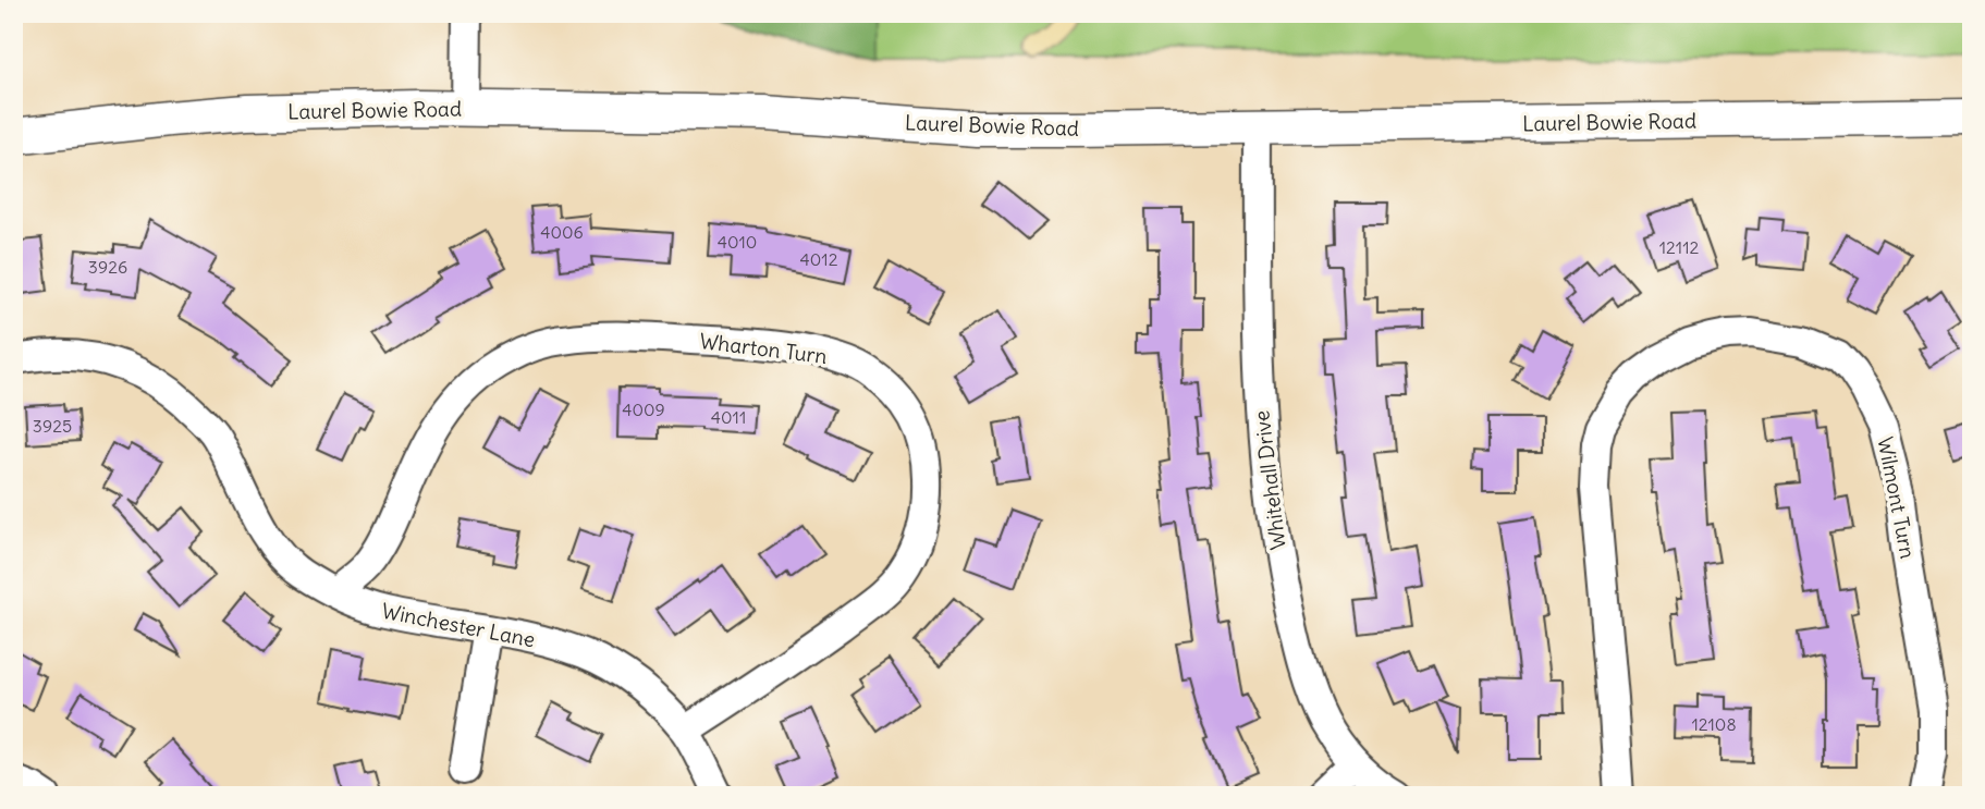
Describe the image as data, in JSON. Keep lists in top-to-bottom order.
{
  "streets": {
    "main road": ["Laurel Bowie Road"],
    "street": [
      "Wharton Turn",
      "Whitehall Drive",
      "Wilmont Turn",
      "Winchester Lane"
    ]
  },
  "crossings": [
    ["Laurel Bowie Road", "Whitehall Drive"],
    ["Wharton Turn", "Winchester Lane"]
  ],
  "house_numbers": [
    "4006",
    "4010",
    "12112",
    "4012",
    "3926",
    "4009",
    "4011",
    "3925",
    "12108"
  ]
}
